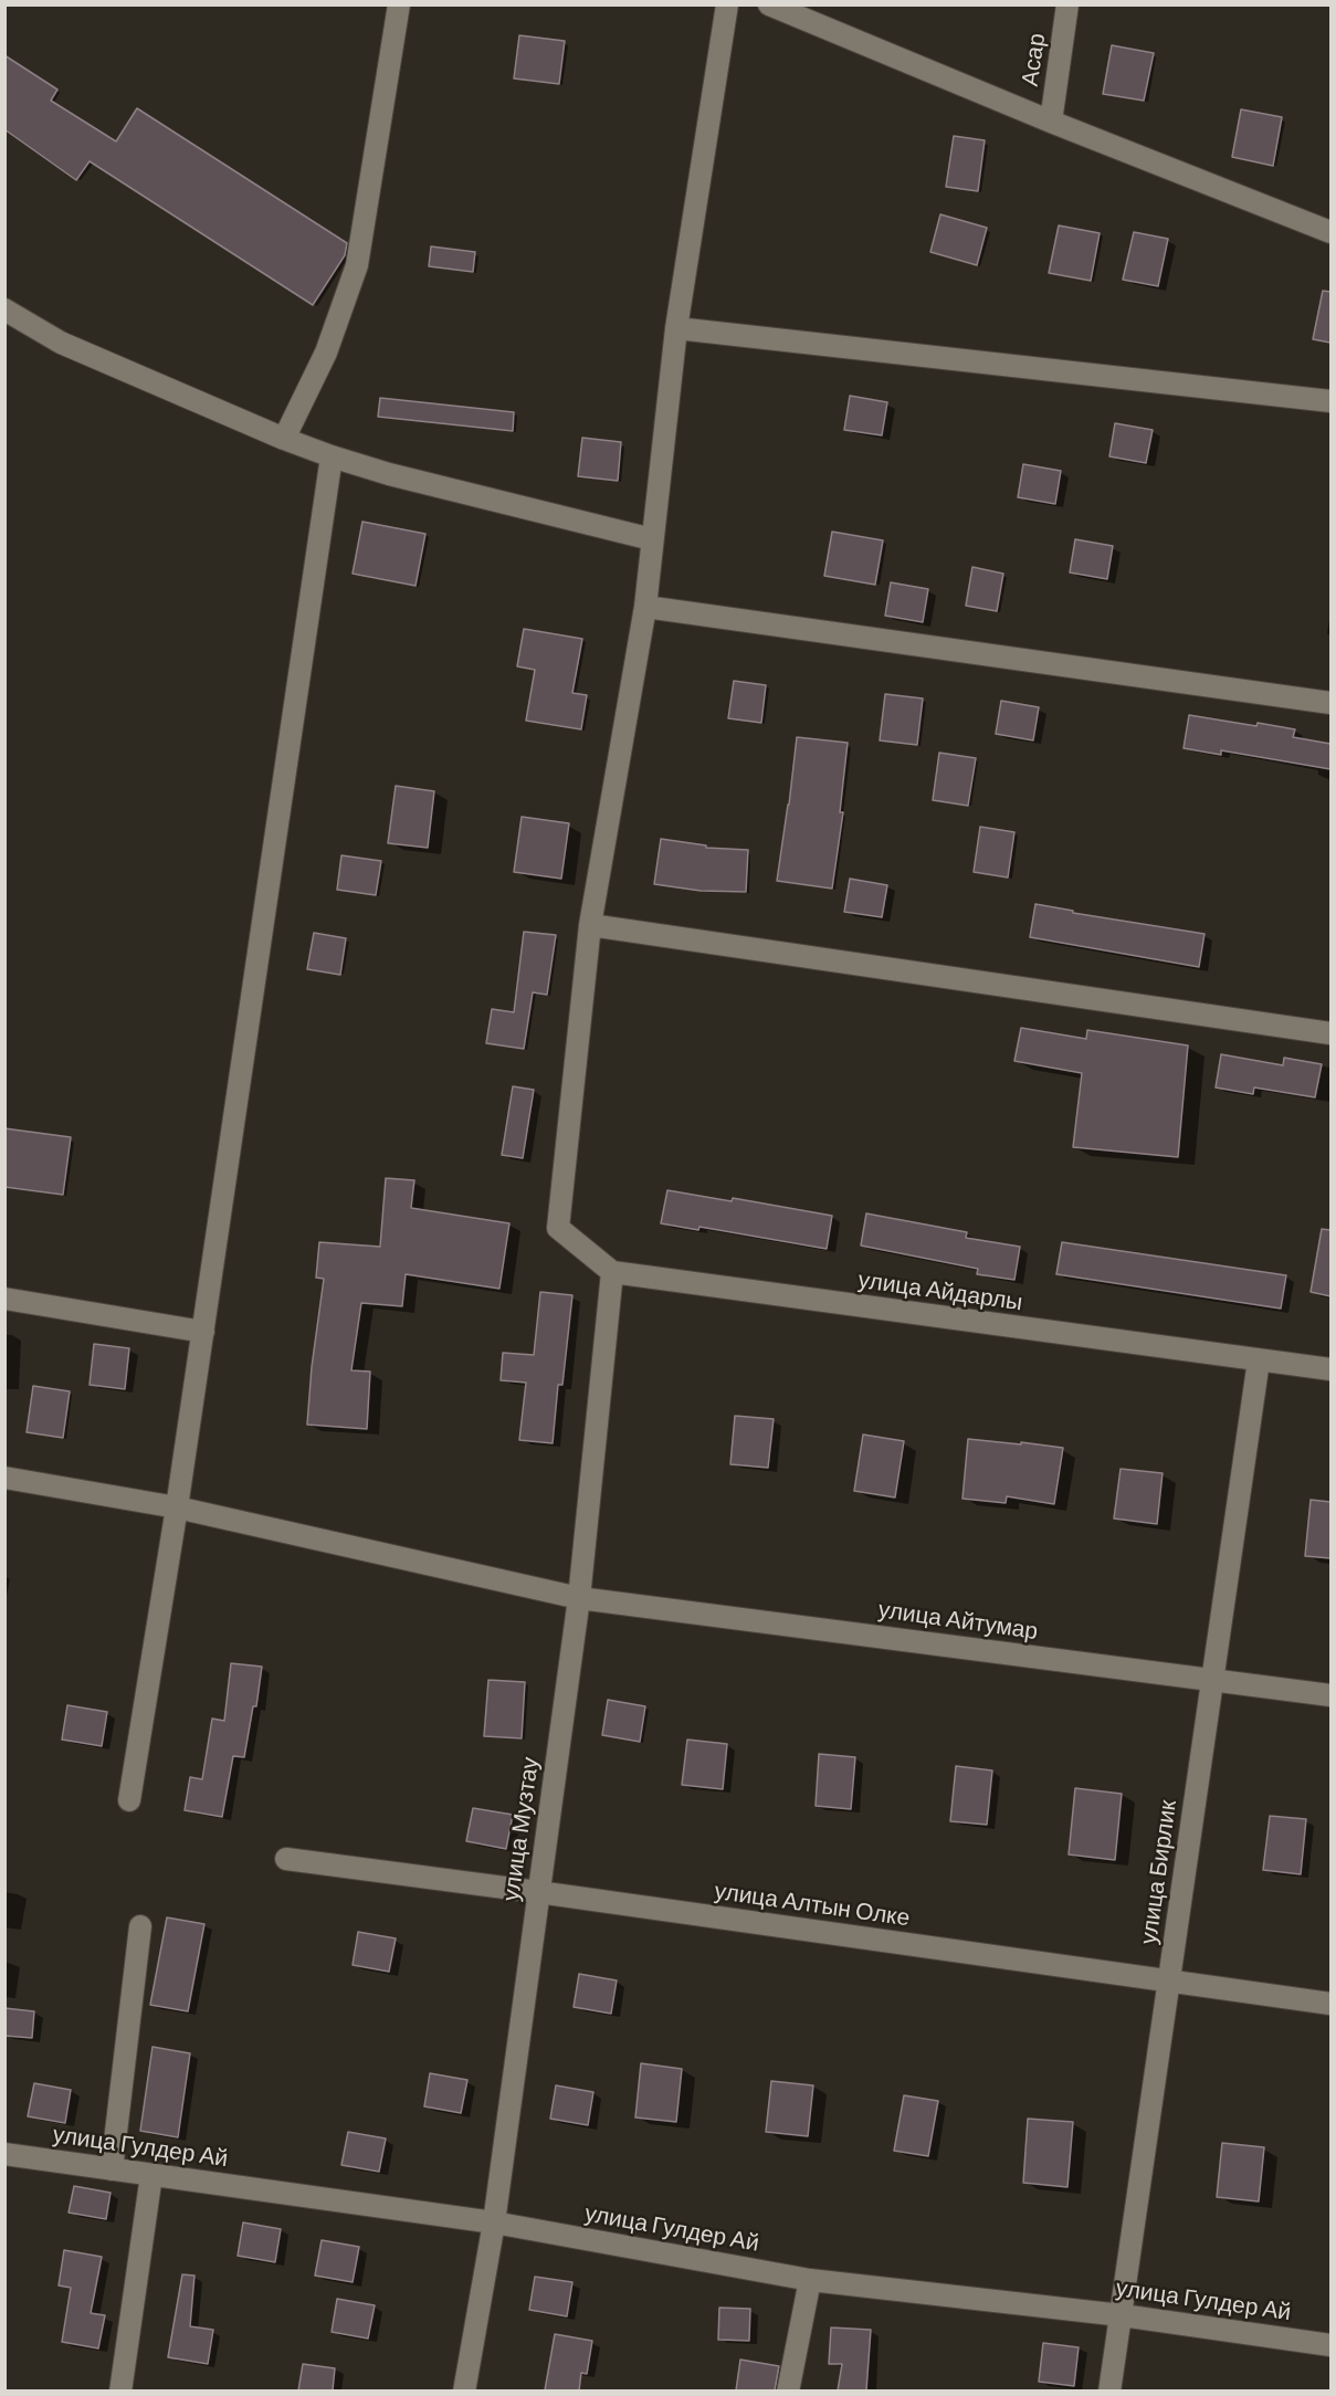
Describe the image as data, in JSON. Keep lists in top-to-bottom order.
{
  "streets": {
    "street": [
      "Асар",
      "улица Айдарлы",
      "улица Айтумар",
      "улица Музтау",
      "улица Бирлик",
      "улица Алтын Олке",
      "улица Гулдер Ай"
    ]
  },
  "crossings": [
    ["улица Айдарлы", "улица Музтау"],
    ["улица Айдарлы", "улица Бирлик"],
    ["улица Айтумар", "улица Музтау"],
    ["улица Айтумар", "улица Бирлик"],
    ["улица Музтау", "улица Алтын Олке"],
    ["улица Музтау", "улица Гулдер Ай"],
    ["улица Бирлик", "улица Алтын Олке"],
    ["улица Бирлик", "улица Гулдер Ай"]
  ]
}
